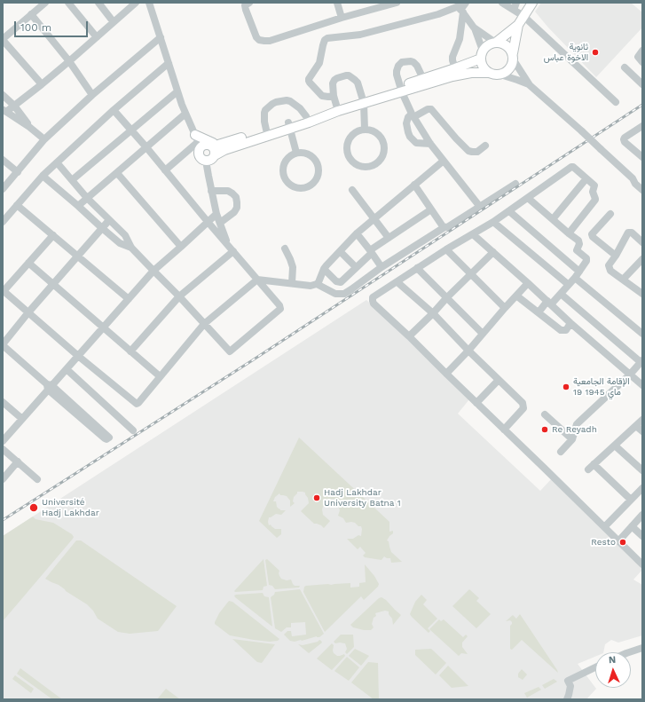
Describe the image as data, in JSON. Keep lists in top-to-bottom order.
{
  "places": [
    "ثانوية الاخوة عباس",
    "الإقامة الجامعية 19 ماي 1945",
    "Re Reyadh",
    "Hadj Lakhdar University Batna 1",
    "Université Hadj Lakhdar",
    "Resto"
  ],
  "scale_bar": "100 m",
  "north": "top"
}
